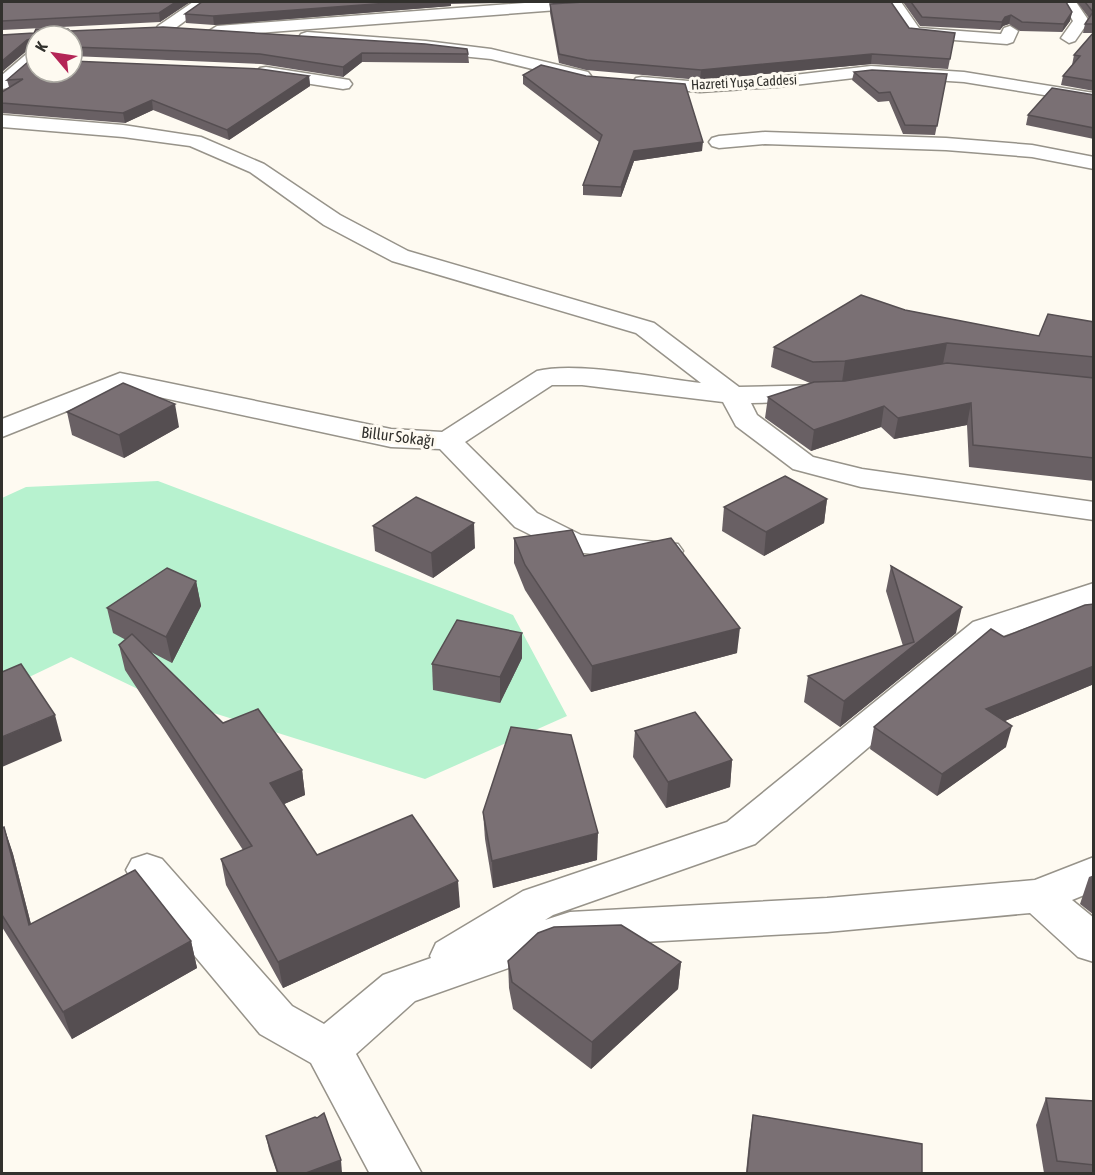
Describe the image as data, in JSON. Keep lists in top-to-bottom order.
{
  "streets": {
    "street": ["Hazreti Yuşa Caddesi", "Billur Sokağı"]
  },
  "north": "top left"
}
